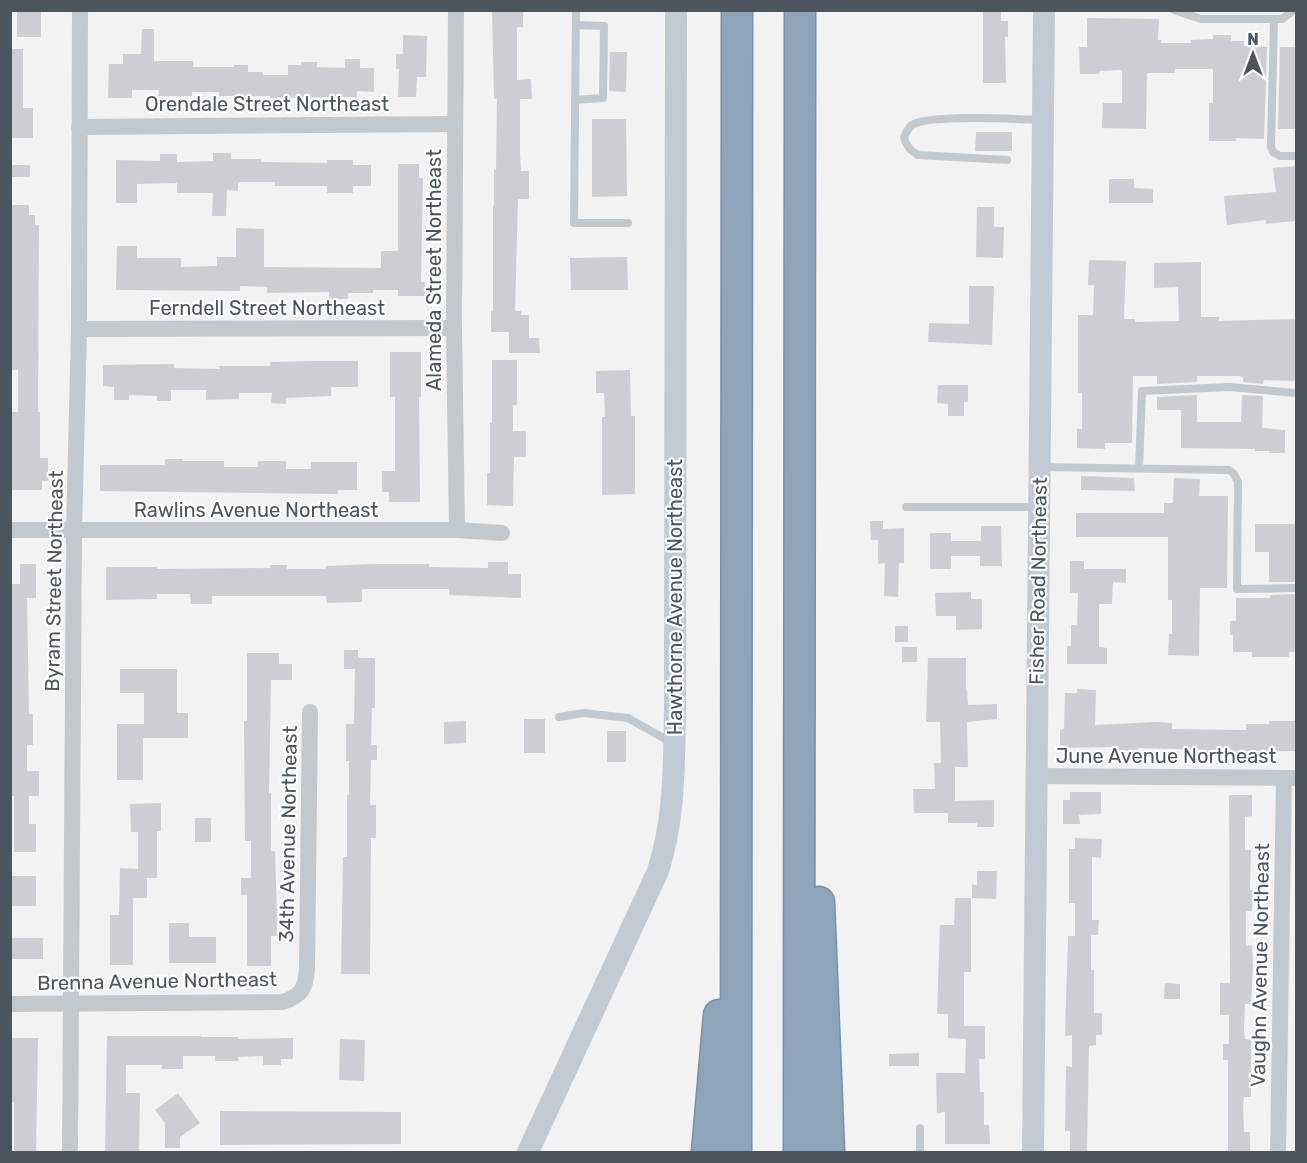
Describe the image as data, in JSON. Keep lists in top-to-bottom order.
{
  "streets": {
    "main road": ["Fisher Road Northeast", "Hawthorne Avenue Northeast"],
    "street": [
      "Orendale Street Northeast",
      "Alameda Street Northeast",
      "Ferndell Street Northeast",
      "Rawlins Avenue Northeast",
      "Byram Street Northeast",
      "June Avenue Northeast",
      "34th Avenue Northeast",
      "Vaughn Avenue Northeast",
      "Brenna Avenue Northeast"
    ]
  },
  "crossings": [
    ["Orendale Street Northeast", "Alameda Street Northeast"],
    ["Orendale Street Northeast", "Byram Street Northeast"],
    ["Alameda Street Northeast", "Ferndell Street Northeast"],
    ["Alameda Street Northeast", "Rawlins Avenue Northeast"],
    ["Ferndell Street Northeast", "Byram Street Northeast"],
    ["Rawlins Avenue Northeast", "Byram Street Northeast"],
    ["Byram Street Northeast", "Brenna Avenue Northeast"],
    ["Fisher Road Northeast", "June Avenue Northeast"],
    ["June Avenue Northeast", "Vaughn Avenue Northeast"],
    ["34th Avenue Northeast", "Brenna Avenue Northeast"]
  ],
  "north": "top"
}
